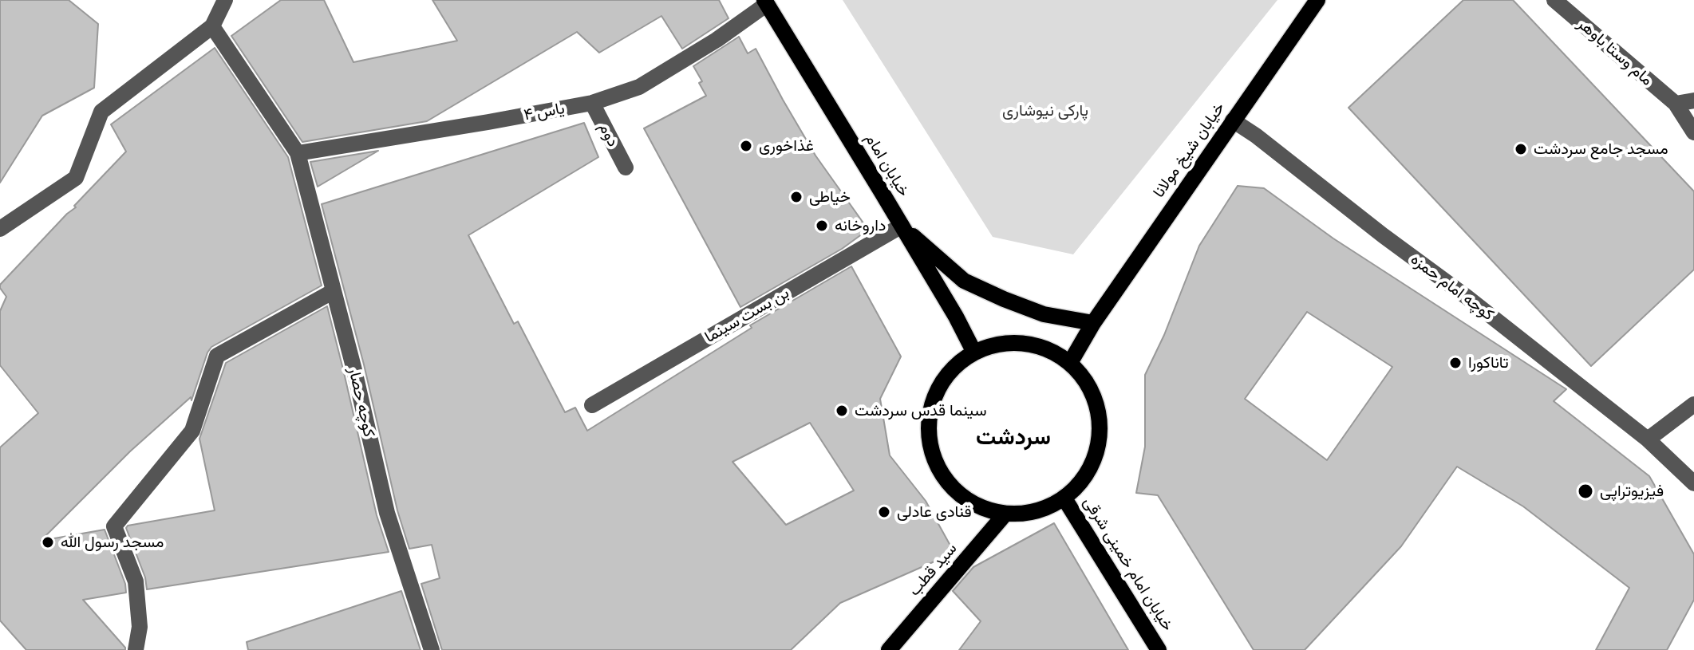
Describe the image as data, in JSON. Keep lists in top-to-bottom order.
{
  "streets": {
    "main road": [
      "خیابان شیخ مولانا",
      "خیابان امام",
      "خیابان امام خمینی شرقی",
      "سید قطب"
    ],
    "street": [
      "مام وستا باوهر",
      "یاس ۴",
      "دوم",
      "کوچه امام حمزه",
      "بن بست سینما",
      "کوچه حصار"
    ]
  },
  "crossings": [
    ["یاس ۴", "دوم"],
    ["یاس ۴", "خیابان امام"],
    ["یاس ۴", "کوچه حصار"],
    ["خیابان شیخ مولانا", "خیابان امام"],
    ["خیابان شیخ مولانا", "کوچه امام حمزه"],
    ["خیابان شیخ مولانا", "خیابان امام خمینی شرقی"],
    ["خیابان شیخ مولانا", "سید قطب"],
    ["خیابان امام", "بن بست سینما"],
    ["خیابان امام", "خیابان امام خمینی شرقی"],
    ["خیابان امام", "سید قطب"],
    ["خیابان امام خمینی شرقی", "سید قطب"]
  ],
  "districts": ["سردشت"],
  "parks": ["پارکی نیوشاری"],
  "places": [
    "غذاخوری",
    "مسجد جامع سردشت",
    "خیاطی",
    "داروخانه",
    "تاناکورا",
    "سینما قدس سردشت",
    "فیزیوتراپی",
    "قنادی عادلی",
    "مسجد رسول الله"
  ]
}
